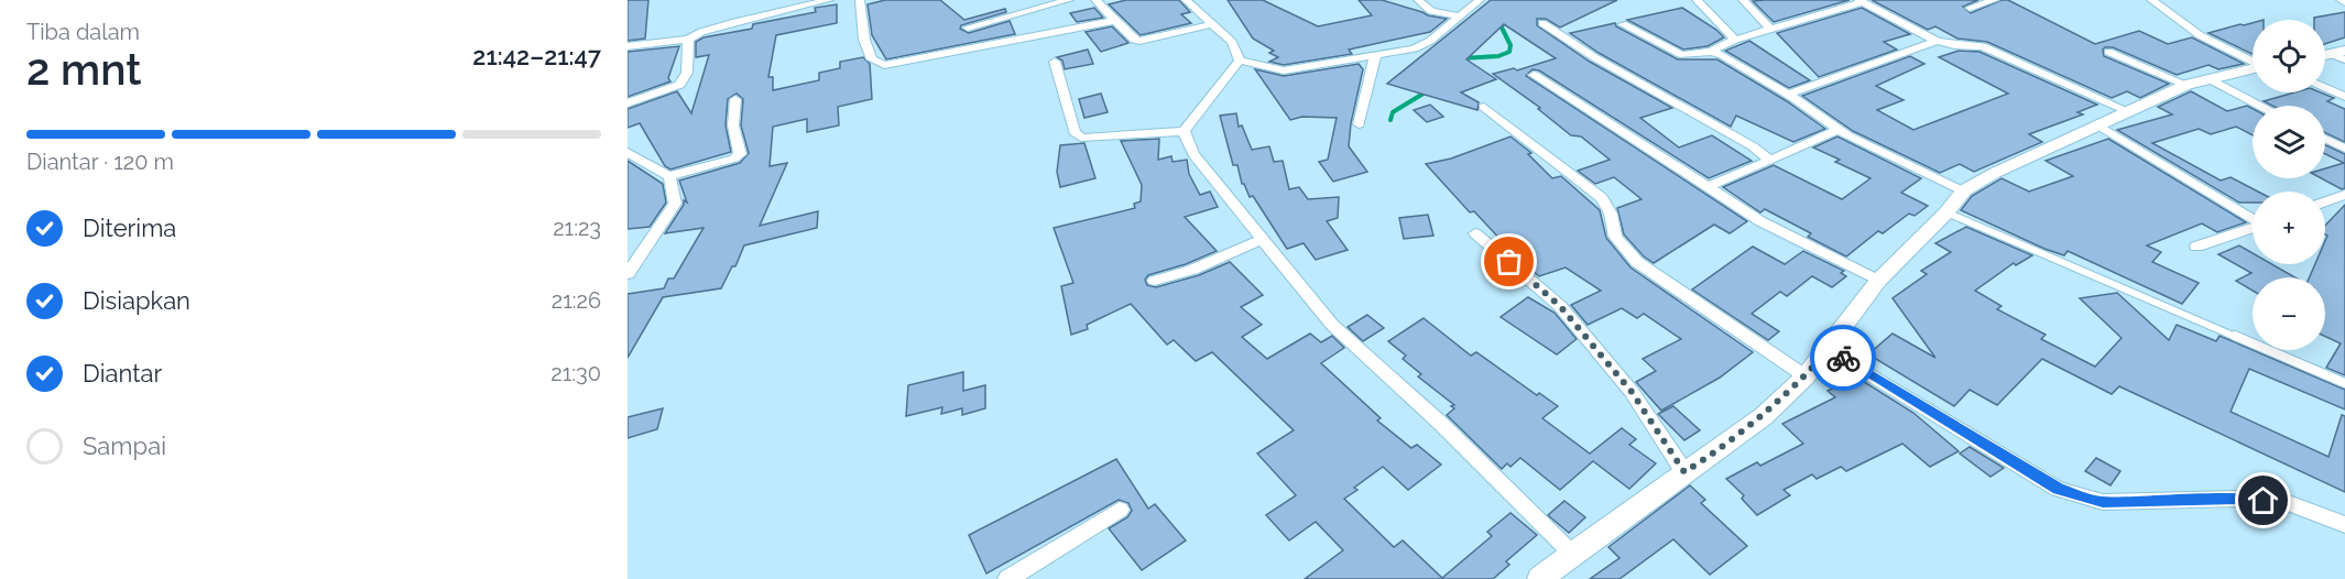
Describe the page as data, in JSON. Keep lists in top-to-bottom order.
{
  "page": {
    "heading": ["2 mnt", "Tiba dalam", "21:42–21:47"],
    "map_buttons": ["+", "−"],
    "bar": "Diantar · 120 m",
    "list": [
      ["Diterima", "21:23"],
      ["Disiapkan", "21:26"],
      ["Diantar", "21:30"],
      "Sampai"
    ]
  }
}
